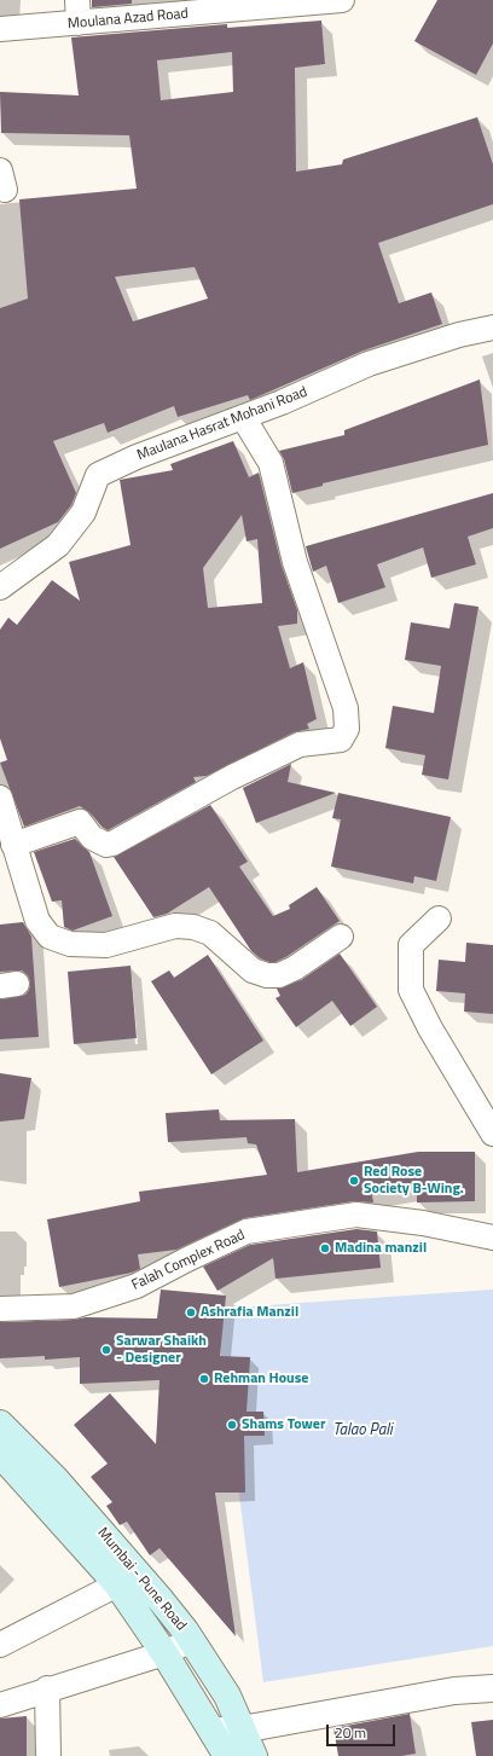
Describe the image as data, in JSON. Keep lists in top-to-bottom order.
{
  "streets": {
    "main road": ["Mumbai - Pune Road"],
    "street": ["Moulana Azad Road", "Maulana Hasrat Mohani Road", "Falah Complex Road"]
  },
  "water": ["Talao Pali"],
  "places": [
    "Red Rose Society B-Wing.",
    "Madina manzil",
    "Ashrafia Manzil",
    "Sarwar Shaikh - Designer",
    "Rehman House",
    "Shams Tower"
  ],
  "scale_bar": "20 m"
}
